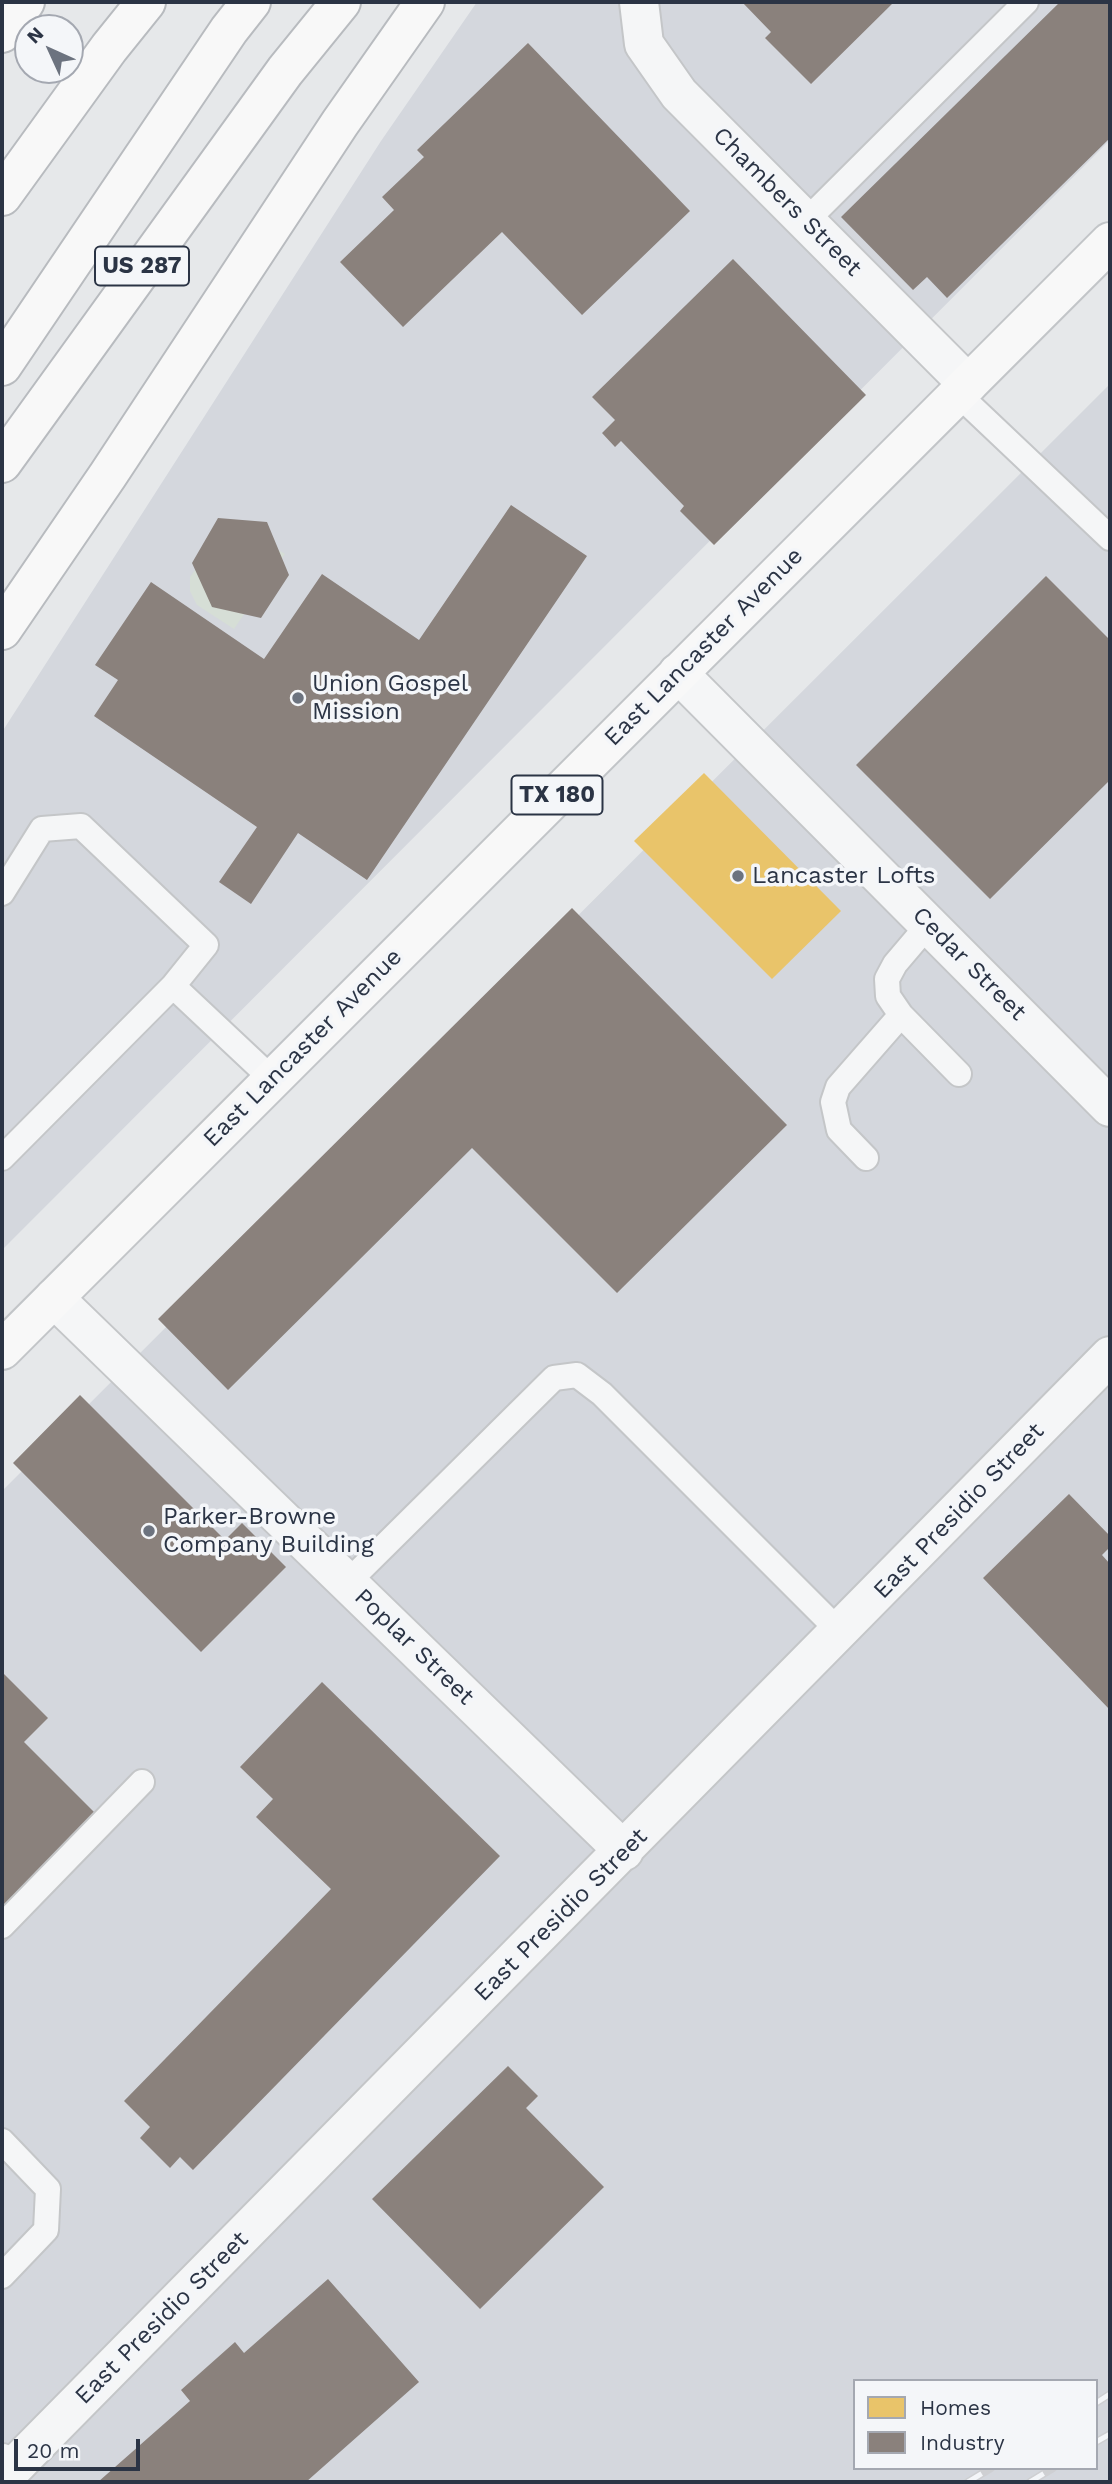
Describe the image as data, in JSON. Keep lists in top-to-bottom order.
{
  "streets": {
    "main road": ["US 287", "East Lancaster Avenue", "TX 180"],
    "street": [
      "Chambers Street",
      "Cedar Street",
      "East Presidio Street",
      "Poplar Street"
    ]
  },
  "crossings": [
    ["Chambers Street", "East Lancaster Avenue"],
    ["East Lancaster Avenue", "Cedar Street"],
    ["East Lancaster Avenue", "Poplar Street"],
    ["East Presidio Street", "Poplar Street"]
  ],
  "places": ["Union Gospel Mission", "Lancaster Lofts", "Parker-Browne Company Building"],
  "legend": ["Homes", "Industry"],
  "scale_bar": "20 m",
  "north": "top left"
}
